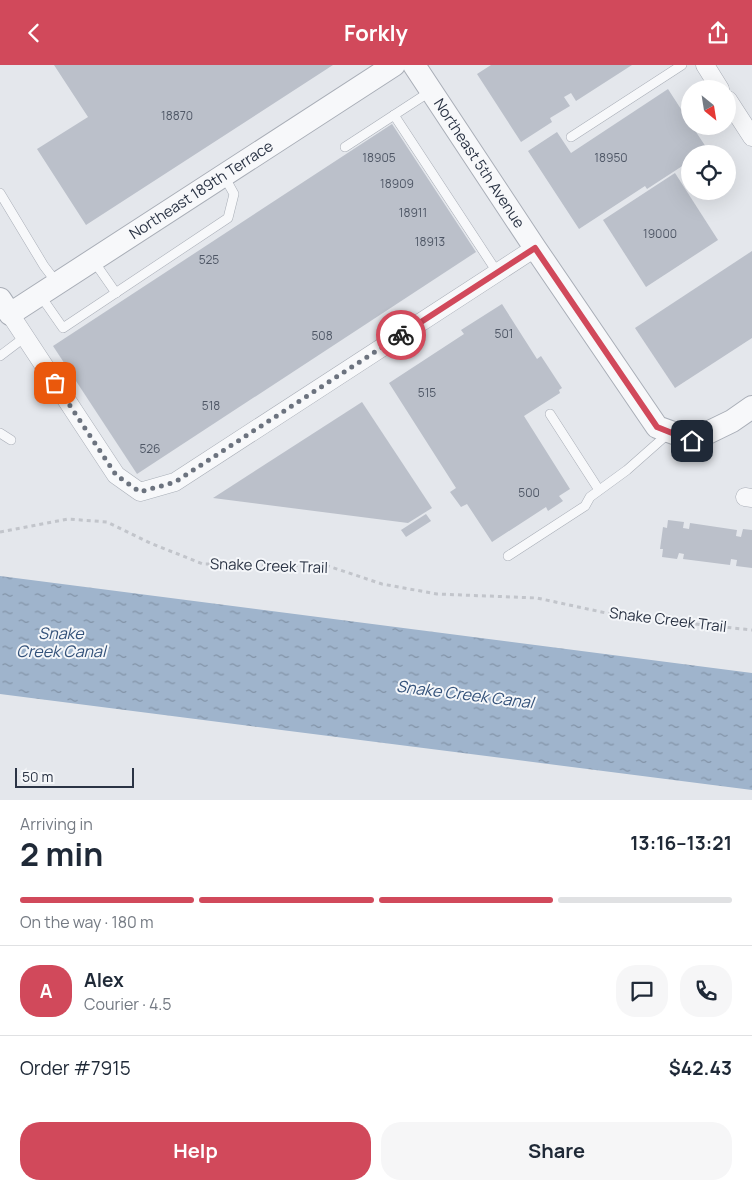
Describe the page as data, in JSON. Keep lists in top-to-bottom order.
{
  "streets": {
    "street": ["Northeast 5th Avenue", "Northeast 189th Terrace"],
    "path": ["Snake Creek Trail"]
  },
  "water": ["Snake Creek Canal"],
  "house_numbers": [
    "18870",
    "18905",
    "18950",
    "18909",
    "18911",
    "19000",
    "18913",
    "525",
    "501",
    "508",
    "515",
    "518",
    "526",
    "500"
  ],
  "scale_bar": "50 m",
  "north": "bottom right",
  "page": {
    "header": "Forkly",
    "scale": "50 m",
    "heading": ["2 min", "Arriving in", "13:16–13:21"],
    "panel": [
      "Alex",
      "Courier · 4.5",
      "Order #7915",
      "$42.43"
    ],
    "bar": "On the way · 180 m",
    "round": "A",
    "buttons": ["Help", "Share"]
  }
}
